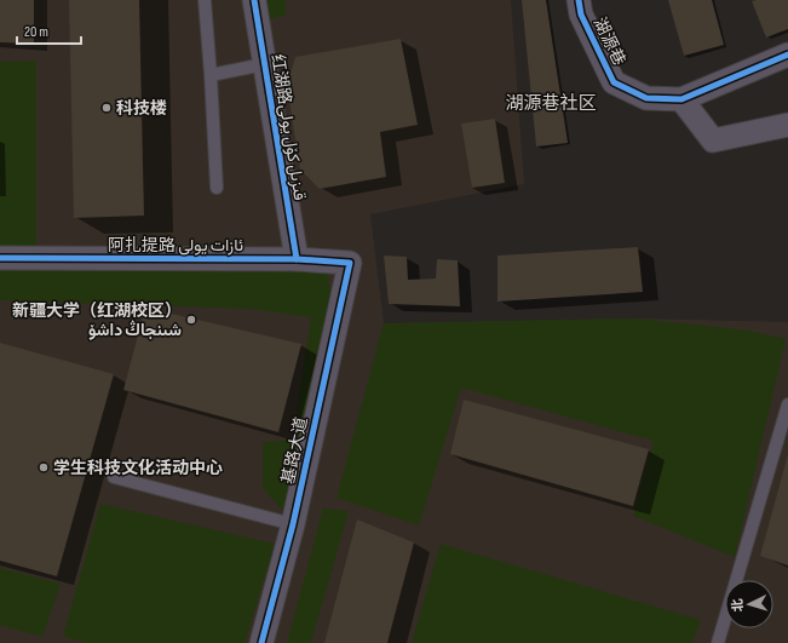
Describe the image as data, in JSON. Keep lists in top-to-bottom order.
{
  "streets": {
    "street": [
      "湖源巷",
      "红湖路قىزىل كۆل يولى",
      "阿扎提路 ئازات يولى",
      "基路大道"
    ]
  },
  "crossings": [
    ["红湖路قىزىل كۆل يولى", "阿扎提路 ئازات يولى"],
    ["阿扎提路 ئازات يولى", "基路大道"]
  ],
  "districts": ["湖源巷社区"],
  "places": ["科技楼", "新疆大学（红湖校区） شىنجاڭ داشۆ", "学生科技文化活动中心"],
  "scale_bar": "20 m",
  "north": "left"
}
